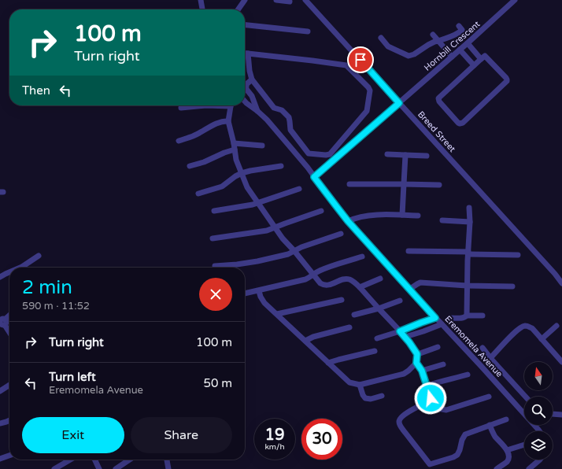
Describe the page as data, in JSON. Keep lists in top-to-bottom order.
{
  "streets": {
    "street": ["Hornbill Crescent", "Breed Street", "Eremomela Avenue"]
  },
  "crossings": [
    ["Hornbill Crescent", "Breed Street"],
    ["Hornbill Crescent", "Eremomela Avenue"]
  ],
  "north": "top",
  "page": {
    "turn": ["100 m", "Turn right"],
    "then": "Then",
    "heading": ["2 min", "590 m · 11:52"],
    "list": [
      {
        "name": "Turn right",
        "value": "100 m"
      },
      {
        "name": "Turn left",
        "note": "Eremomela Avenue",
        "value": "50 m"
      }
    ],
    "buttons": ["Exit", "Share"],
    "speed": "19 km/h",
    "limit": "30"
  }
}
